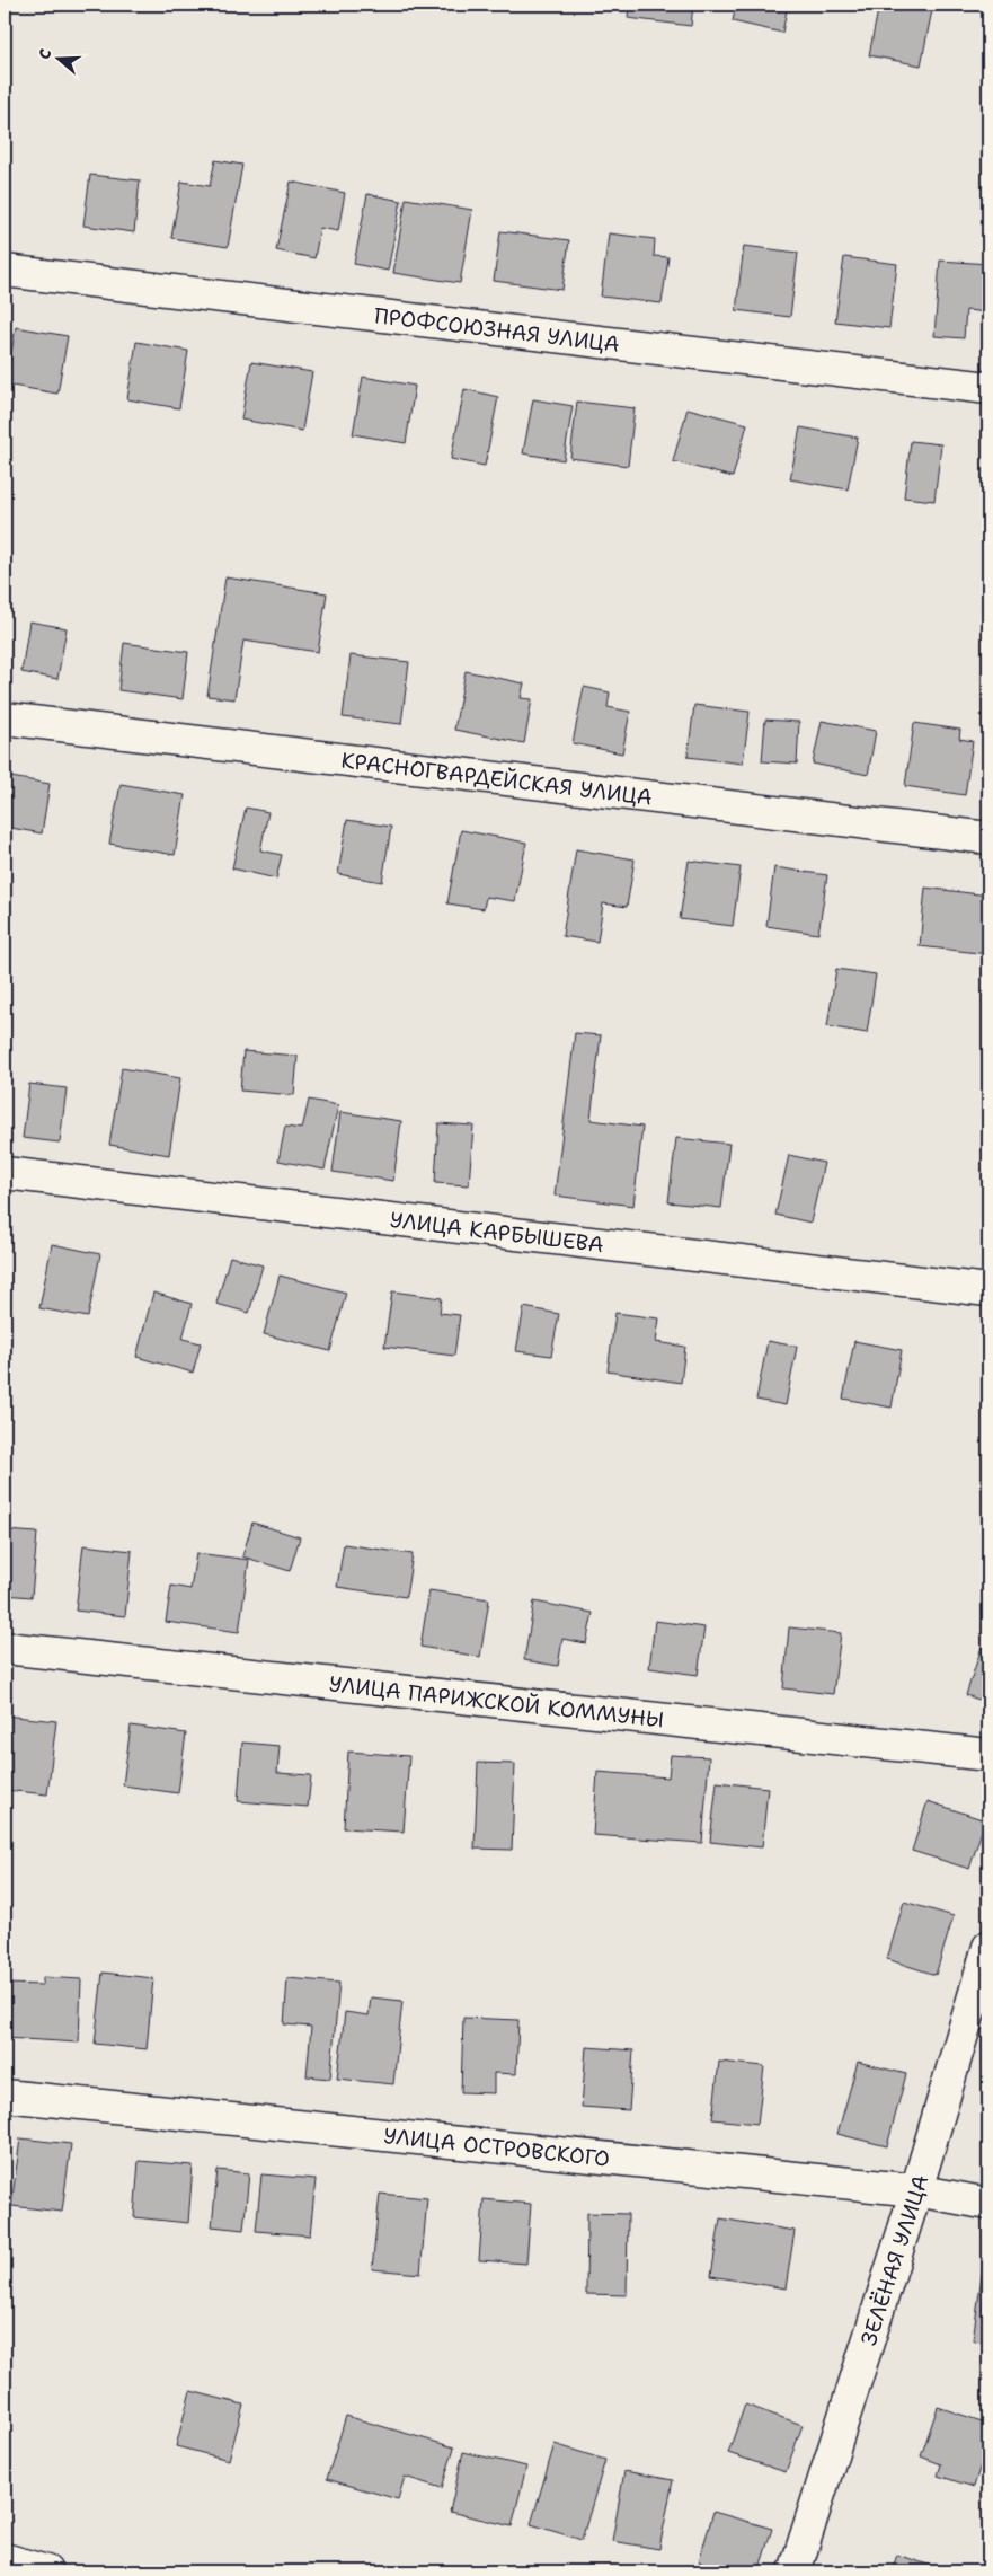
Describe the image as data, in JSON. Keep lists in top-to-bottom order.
{
  "streets": {
    "street": [
      "ПРОФСОЮЗНАЯ УЛИЦА",
      "КРАСНОГВАРДЕЙСКАЯ УЛИЦА",
      "УЛИЦА КАРБЫШЕВА",
      "УЛИЦА ПАРИЖСКОЙ КОММУНЫ",
      "УЛИЦА ОСТРОВСКОГО",
      "ЗЕЛЁНАЯ УЛИЦА"
    ]
  },
  "crossings": [
    ["УЛИЦА ОСТРОВСКОГО", "ЗЕЛЁНАЯ УЛИЦА"]
  ],
  "north": "left"
}
